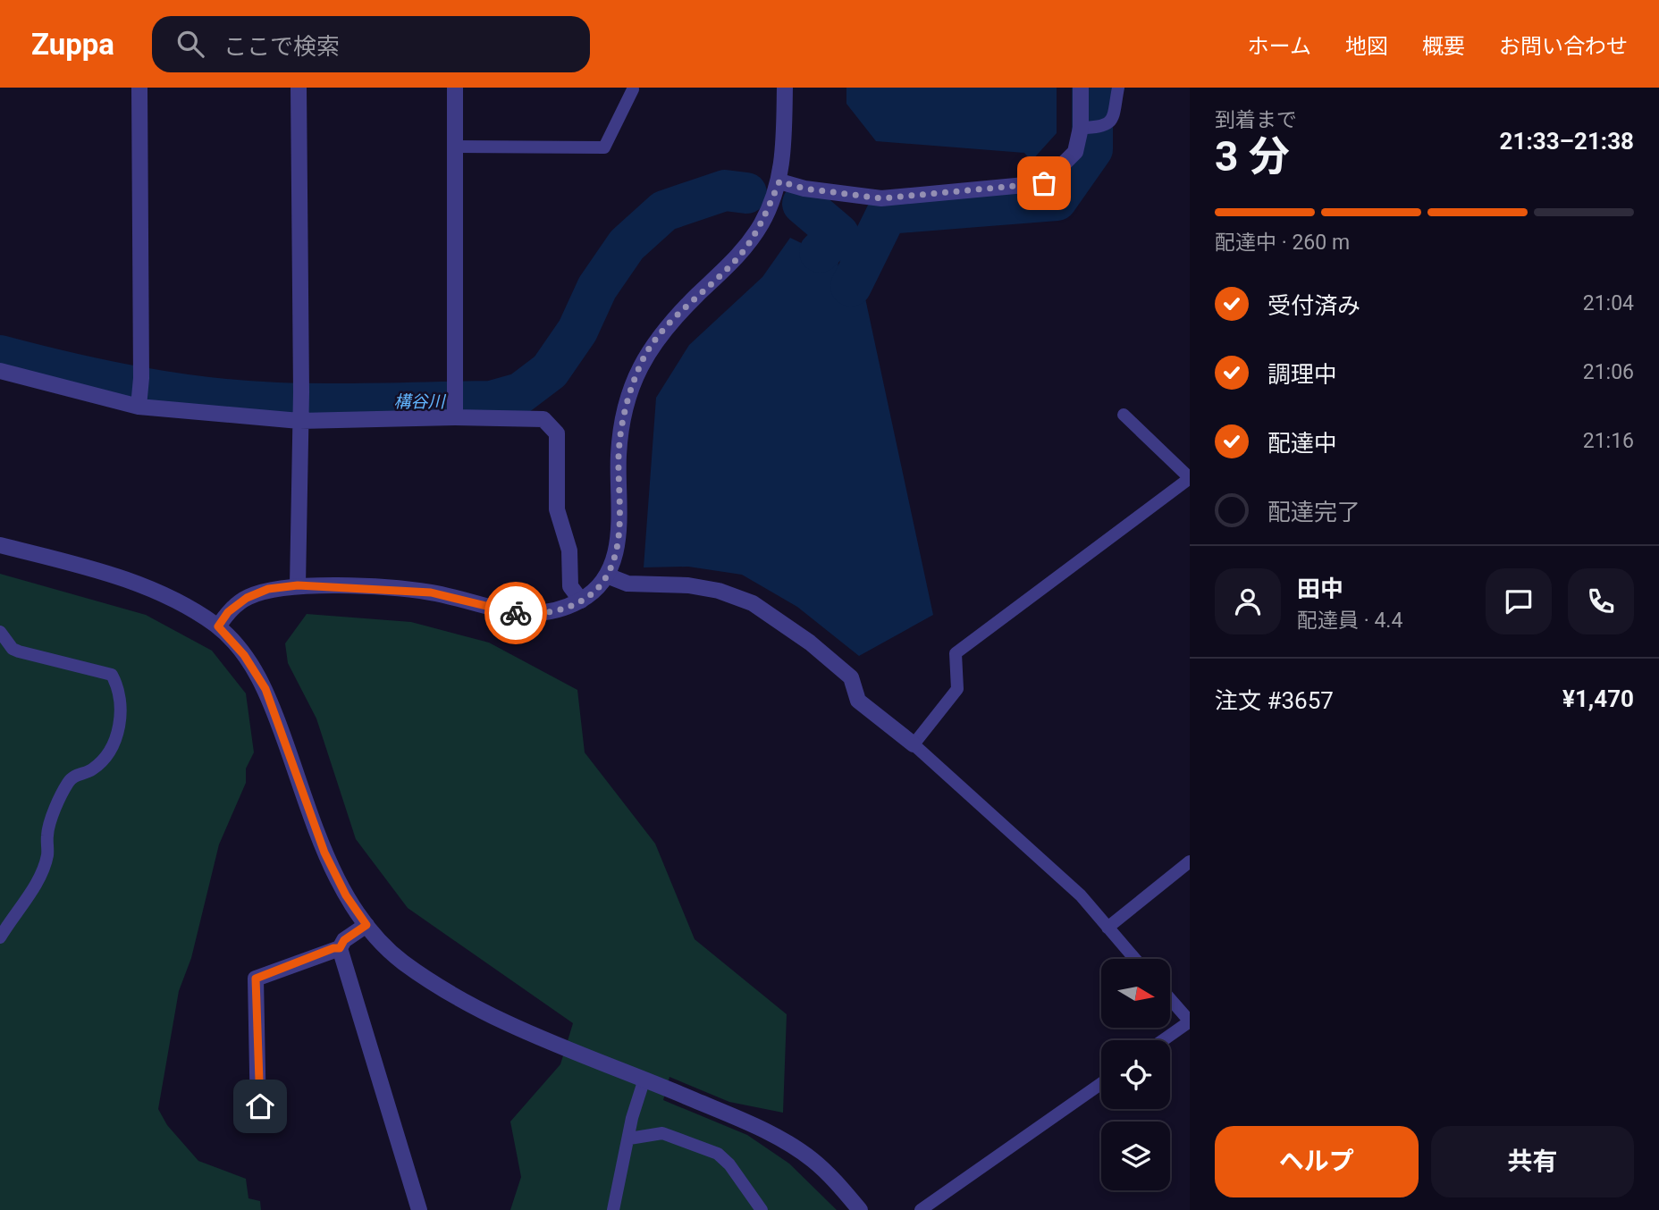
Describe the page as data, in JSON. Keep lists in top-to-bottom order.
{
  "water": ["構谷川"],
  "north": "right",
  "page": {
    "header": "Zuppa",
    "search": "ここで検索",
    "nav": [
      "ホーム",
      "地図",
      "概要",
      "お問い合わせ"
    ],
    "heading": ["3 分", "到着まで", "21:33–21:38"],
    "panel": [
      "田中",
      "配達員 · 4.4",
      "注文 #3657",
      "¥1,470"
    ],
    "bar": "配達中 · 260 m",
    "list": [
      ["受付済み", "21:04"],
      ["調理中", "21:06"],
      ["配達中", "21:16"],
      "配達完了"
    ],
    "buttons": ["ヘルプ", "共有"]
  }
}
